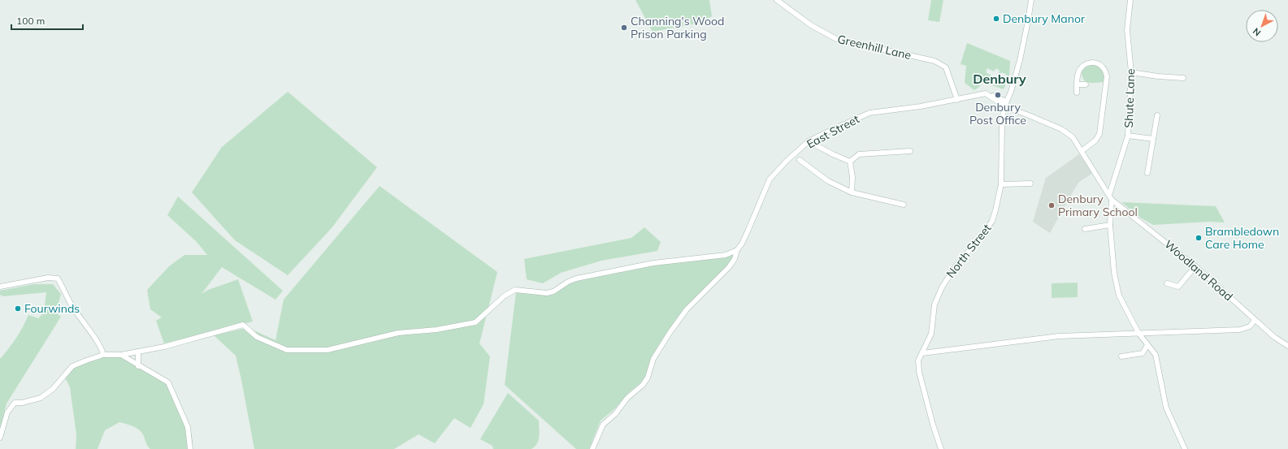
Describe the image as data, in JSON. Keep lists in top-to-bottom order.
{
  "streets": {
    "street": [
      "Greenhill Lane",
      "Shute Lane",
      "East Street",
      "North Street",
      "Woodland Road"
    ]
  },
  "crossings": [
    ["Greenhill Lane", "East Street"],
    ["Shute Lane", "Woodland Road"],
    ["North Street", "Woodland Road"]
  ],
  "districts": ["Denbury"],
  "places": [
    "Denbury Manor",
    "Channing's Wood Prison Parking",
    "Denbury Post Office",
    "Denbury Primary School",
    "Brambledown Care Home",
    "Fourwinds"
  ],
  "scale_bar": "100 m",
  "north": "bottom left"
}
